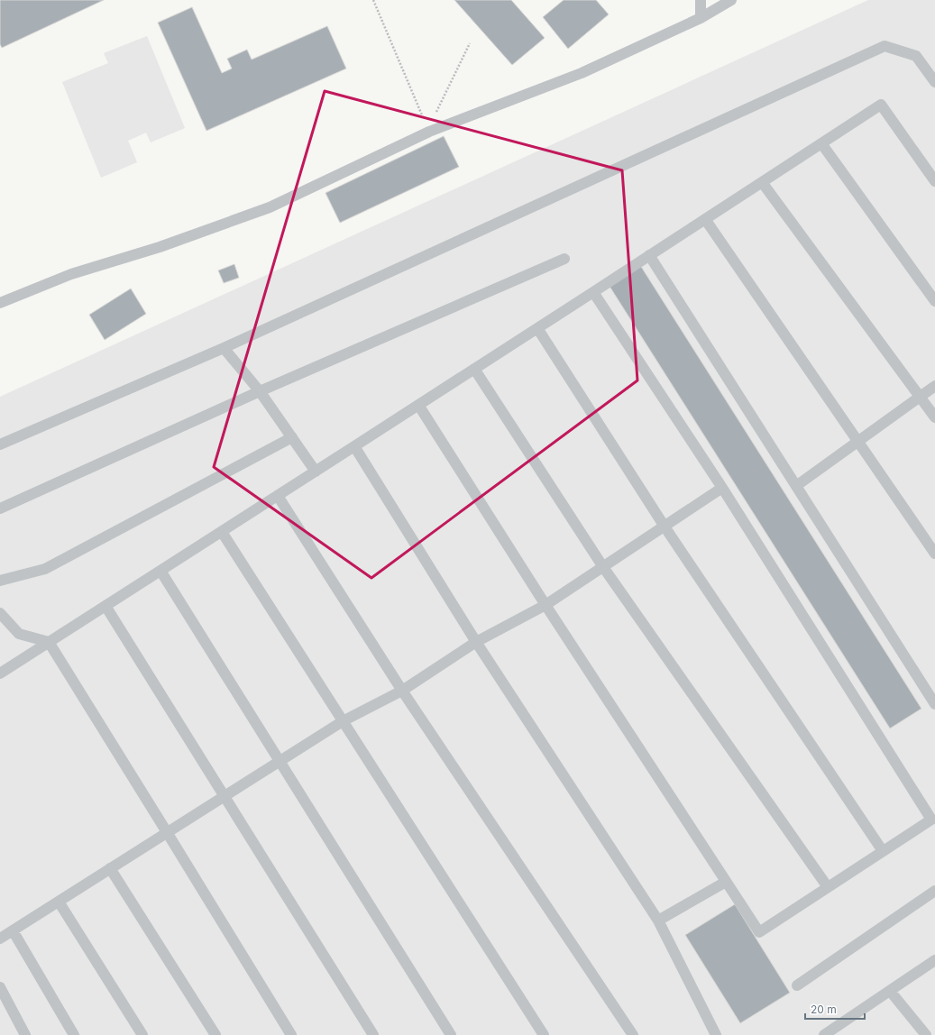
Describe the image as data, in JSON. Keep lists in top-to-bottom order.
{
  "scale_bar": "20 m"
}
